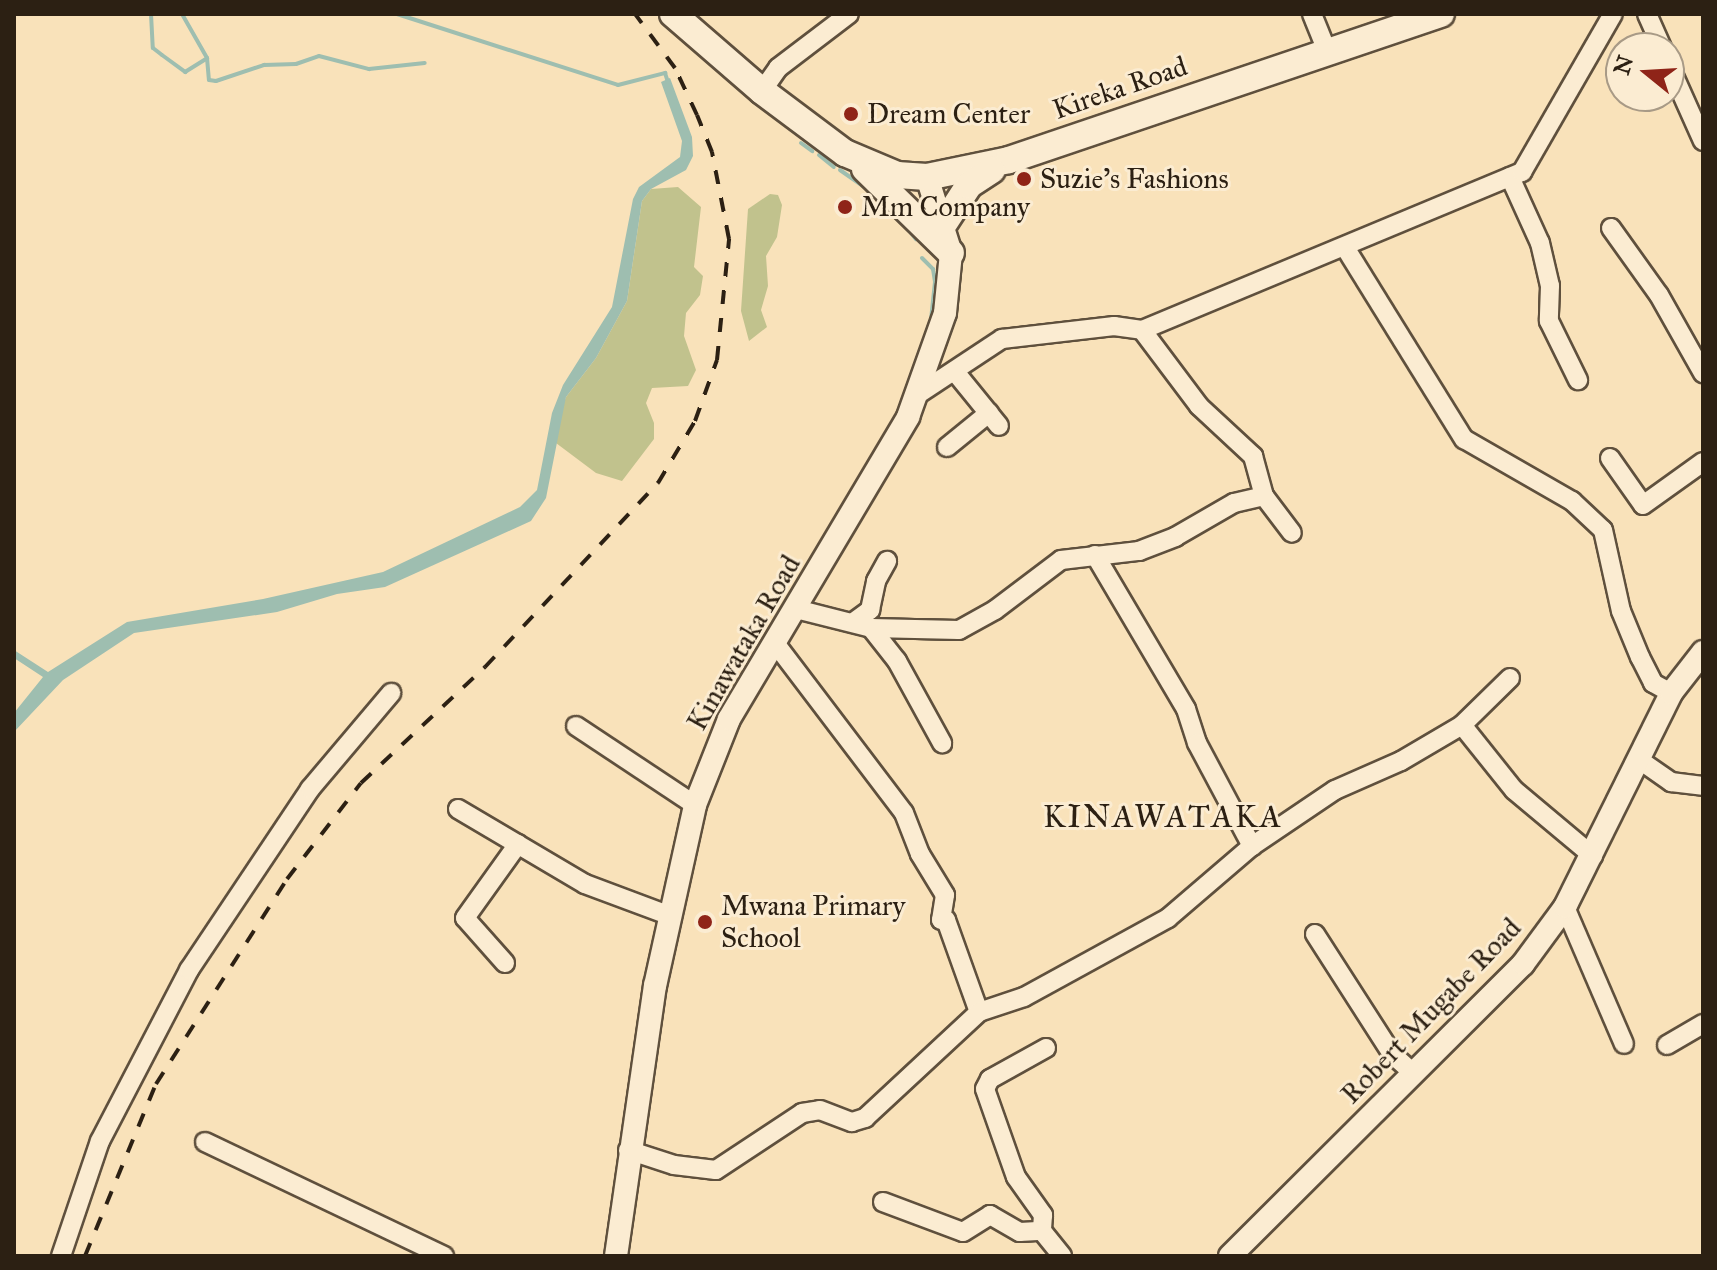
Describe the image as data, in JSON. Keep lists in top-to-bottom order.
{
  "streets": {
    "main road": ["Kireka Road"],
    "street": ["Kinawataka Road", "Robert Mugabe Road"]
  },
  "crossings": [
    ["Kireka Road", "Kinawataka Road"]
  ],
  "districts": ["KINAWATAKA"],
  "places": [
    "Dream Center",
    "Suzie's Fashions",
    "Mm Company",
    "Mwana Primary School"
  ],
  "north": "left"
}
